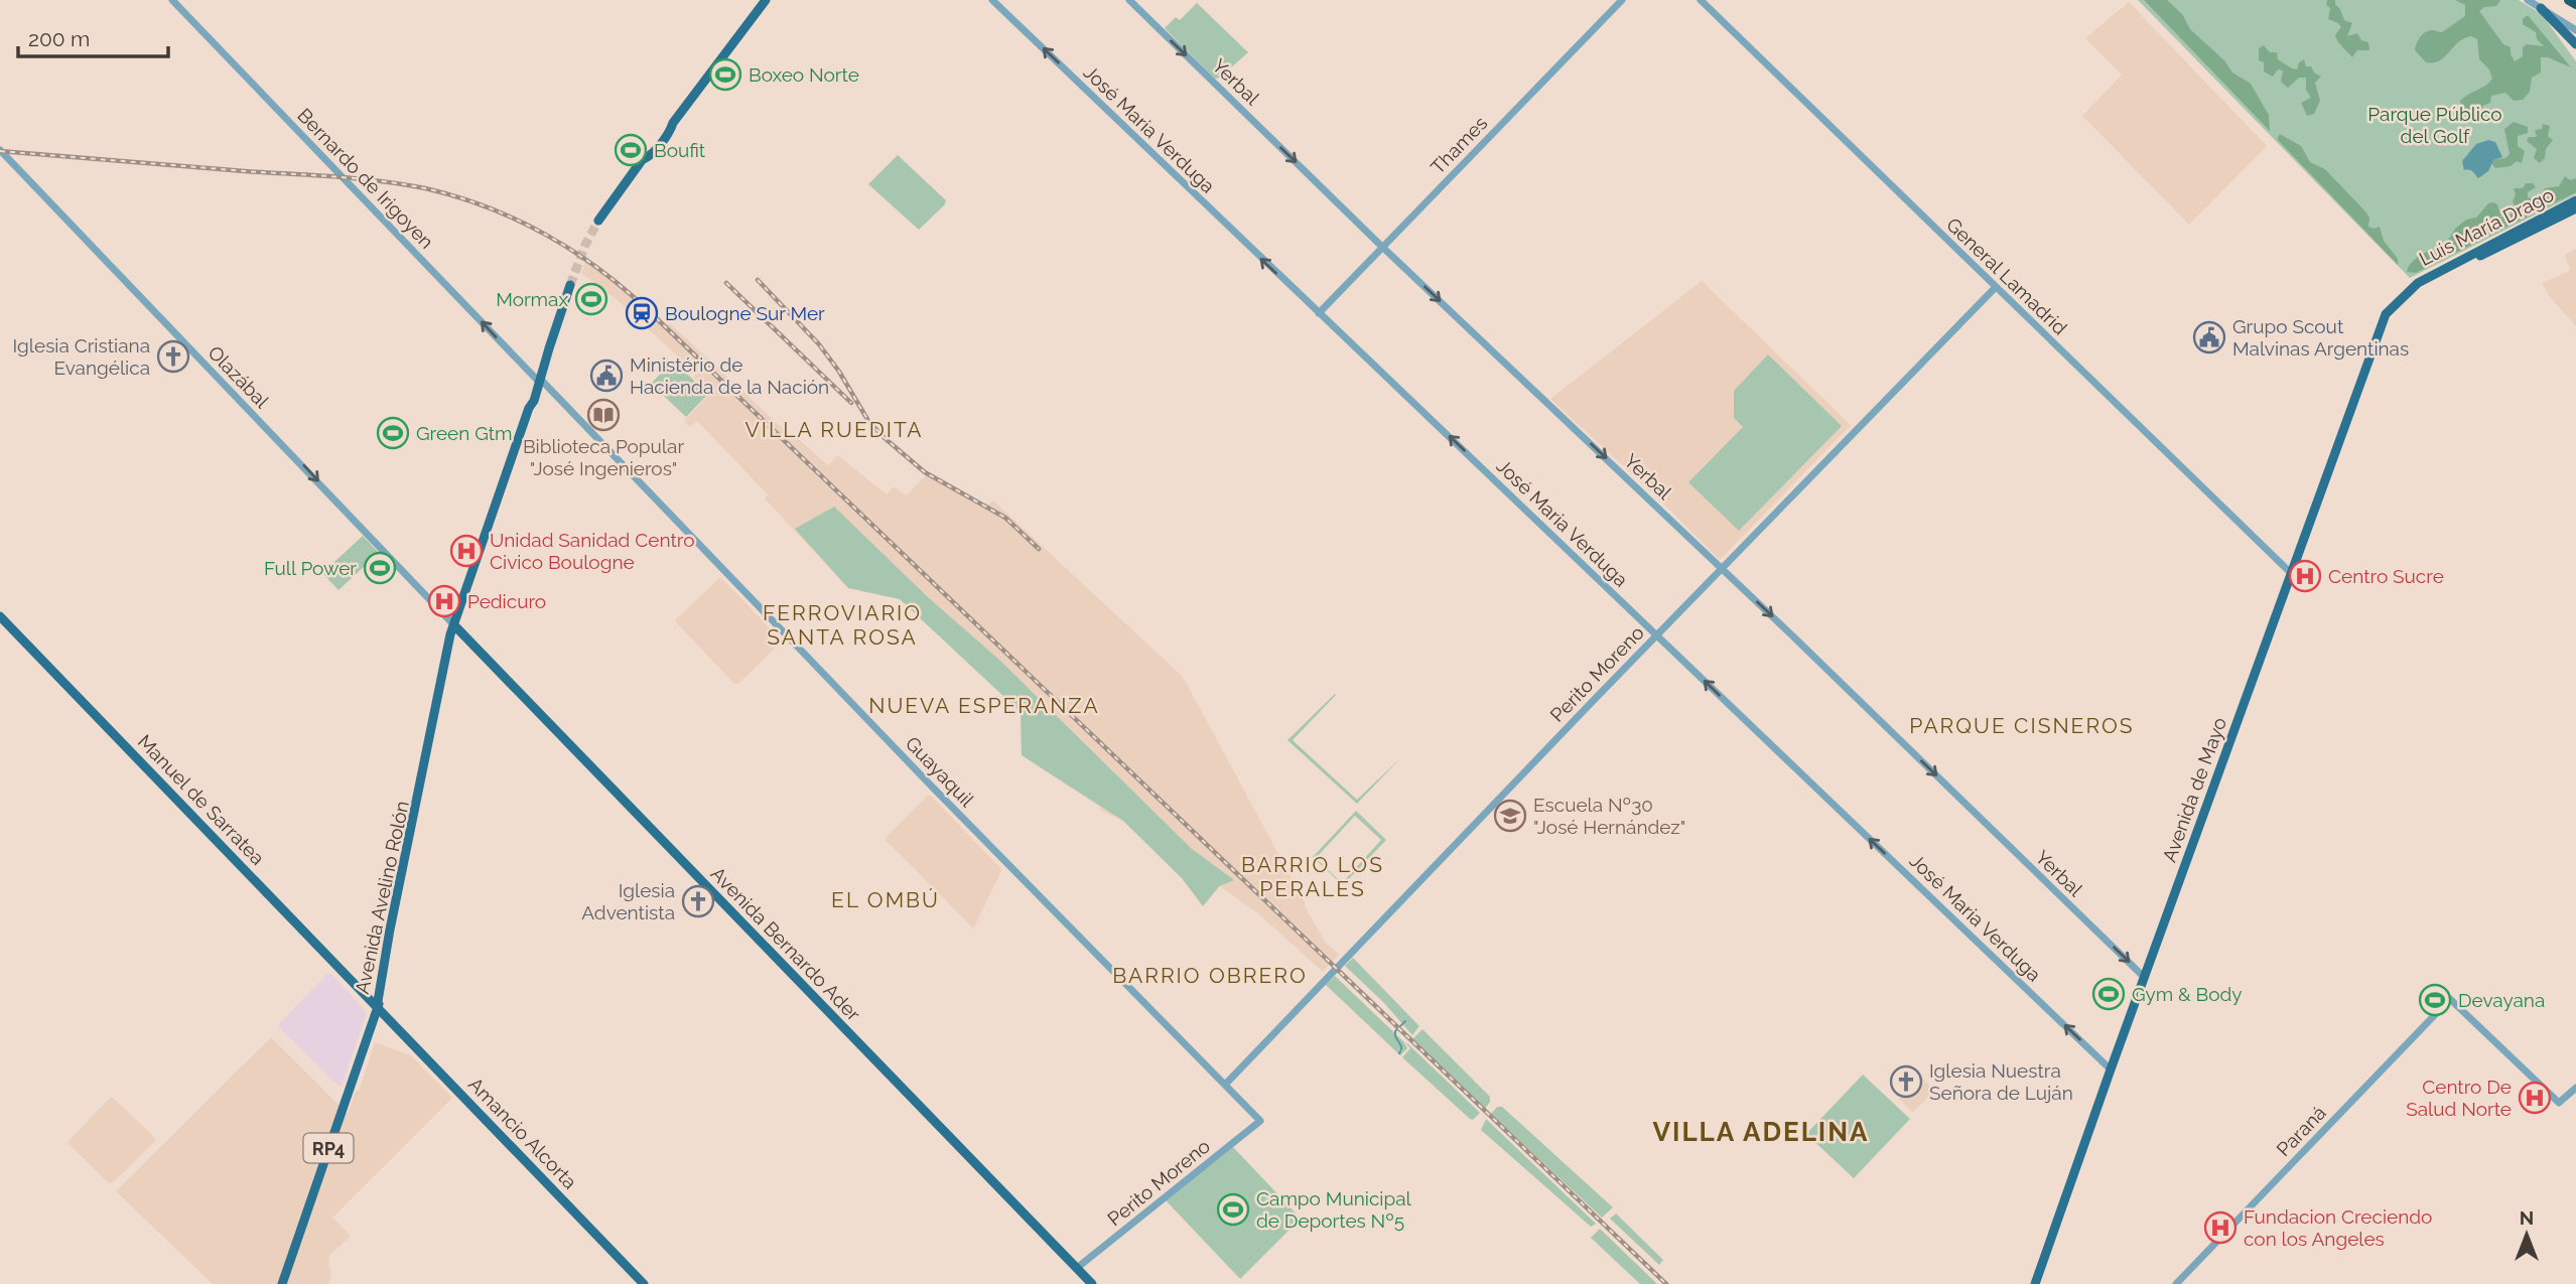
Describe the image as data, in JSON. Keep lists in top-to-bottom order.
{
  "streets": {
    "main road": [
      "Luis María Drago",
      "Avenida de Mayo",
      "Manuel de Sarratea",
      "Avenida Avelino Rolón",
      "Avenida Bernardo Ader",
      "Amancio Alcorta",
      "RP4"
    ],
    "street": [
      "Yerbal",
      "José Maria Verduga",
      "Thames",
      "Bernardo de Irigoyen",
      "General Lamadrid",
      "Olazábal",
      "Perito Moreno",
      "Guayaquil",
      "Paraná"
    ]
  },
  "crossings": [
    ["Yerbal", "Thames"],
    ["Yerbal", "Perito Moreno"],
    ["Yerbal", "Avenida de Mayo"],
    ["José Maria Verduga", "Thames"],
    ["José Maria Verduga", "Perito Moreno"],
    ["José Maria Verduga", "Avenida de Mayo"],
    ["Bernardo de Irigoyen", "Guayaquil"],
    ["Bernardo de Irigoyen", "Avenida Avelino Rolón"],
    ["Luis María Drago", "Avenida de Mayo"],
    ["General Lamadrid", "Perito Moreno"],
    ["General Lamadrid", "Avenida de Mayo"],
    ["Olazábal", "Avenida Avelino Rolón"],
    ["Olazábal", "Avenida Bernardo Ader"],
    ["Perito Moreno", "Guayaquil"],
    ["Perito Moreno", "Avenida Bernardo Ader"],
    ["Guayaquil", "Avenida Avelino Rolón"],
    ["Manuel de Sarratea", "Avenida Avelino Rolón"],
    ["Manuel de Sarratea", "Amancio Alcorta"],
    ["Manuel de Sarratea", "RP4"],
    ["Avenida Avelino Rolón", "Avenida Bernardo Ader"],
    ["Avenida Avelino Rolón", "Amancio Alcorta"],
    ["Avenida Avelino Rolón", "RP4"],
    ["Amancio Alcorta", "RP4"]
  ],
  "one_way": [
    "Yerbal",
    "José Maria Verduga",
    "Bernardo de Irigoyen",
    "Olazábal"
  ],
  "districts": [
    "VILLA RUEDITA",
    "FERROVIARIO SANTA ROSA",
    "NUEVA ESPERANZA",
    "PARQUE CISNEROS",
    "BARRIO LOS PERALES",
    "EL OMBÚ",
    "BARRIO OBRERO",
    "VILLA ADELINA"
  ],
  "parks": ["Parque Público del Golf"],
  "places": {
    "sports": [
      "Boxeo Norte",
      "Boufit",
      "Mormax",
      "Green Gtm",
      "Full Power",
      "Gym & Body",
      "Devayana",
      "Campo Municipal de Deportes Nº5"
    ],
    "station": ["Boulogne Sur Mer"],
    "public building": ["Grupo Scout Malvinas Argentinas", "Ministério de Hacienda de la Nación"],
    "church": ["Iglesia Cristiana Evangélica", "Iglesia Adventista", "Iglesia Nuestra Señora de Luján"],
    "library": ["Biblioteca Popular \"José Ingenieros\""],
    "hospital": [
      "Unidad Sanidad Centro Civico Boulogne",
      "Centro Sucre",
      "Pedicuro",
      "Centro De Salud Norte",
      "Fundacion Creciendo con los Angeles"
    ],
    "school or university": ["Escuela Nº30 \"José Hernández\""]
  },
  "scale_bar": "200 m",
  "north": "top"
}
